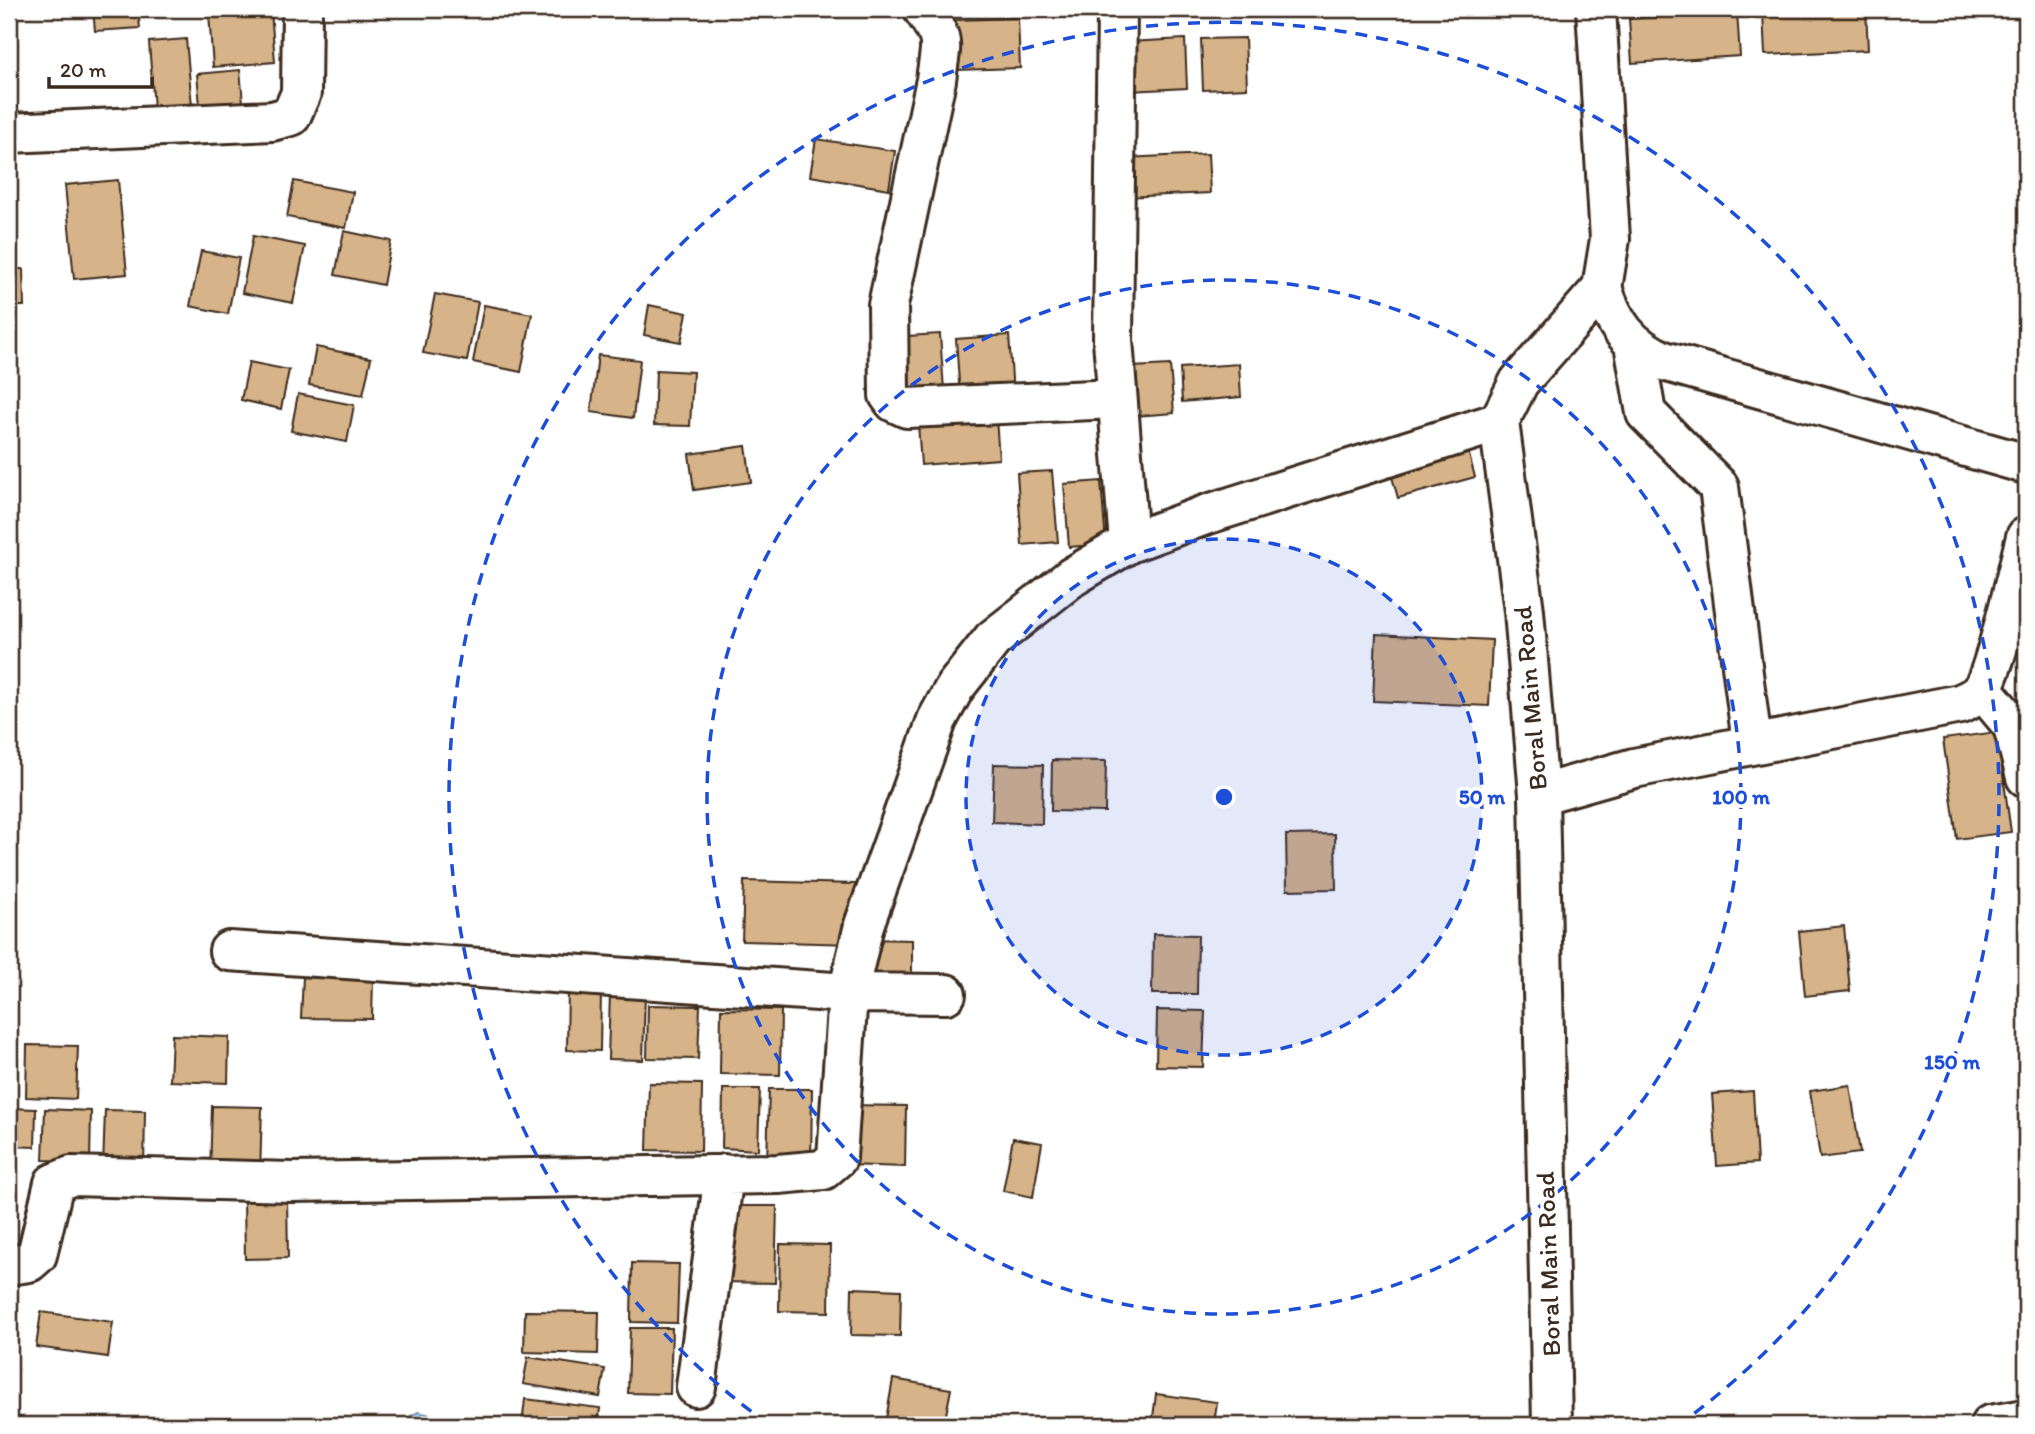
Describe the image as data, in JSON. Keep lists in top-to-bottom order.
{
  "streets": {
    "street": ["Boral Main Road"]
  },
  "scale_bar": "20 m",
  "rings": ["50 m", "100 m", "150 m"]
}
